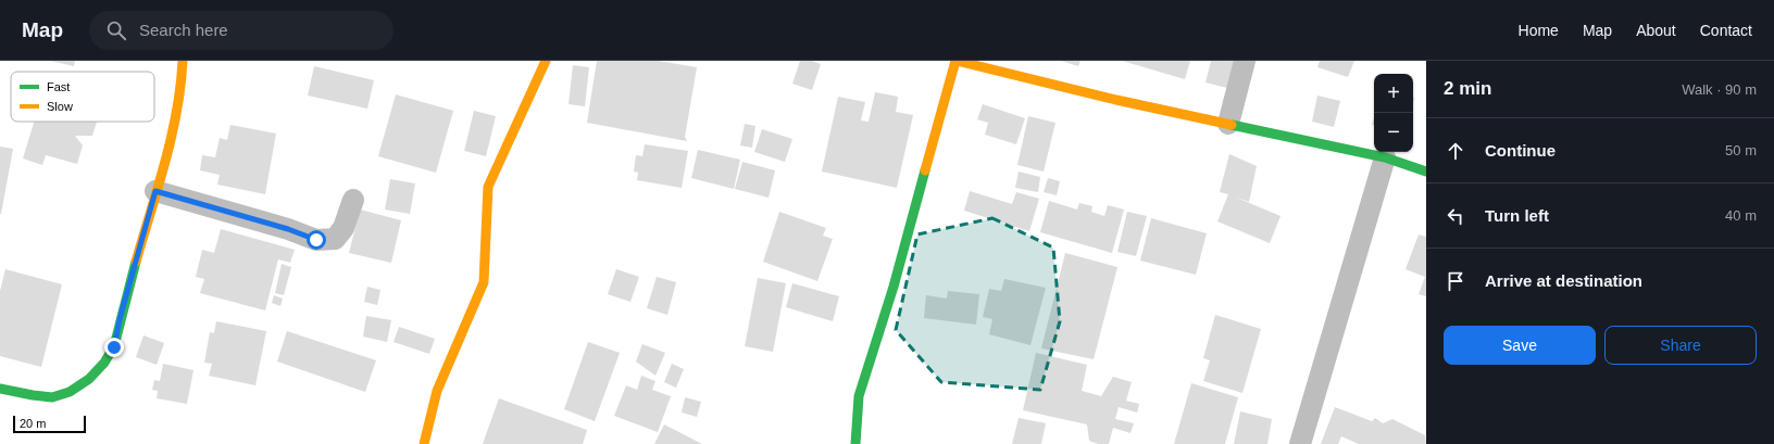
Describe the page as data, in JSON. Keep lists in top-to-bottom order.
{
  "legend": ["Fast", "Slow"],
  "scale_bar": "20 m",
  "page": {
    "header": "Map",
    "search": "Search here",
    "nav": [
      "Home",
      "Map",
      "About",
      "Contact"
    ],
    "heading": ["2 min", "Walk · 90 m"],
    "map_buttons": ["+", "−"],
    "list": [
      ["Continue", "50 m"],
      ["Turn left", "40 m"],
      "Arrive at destination"
    ],
    "buttons": ["Save", "Share"],
    "scale": "20 m"
  }
}
